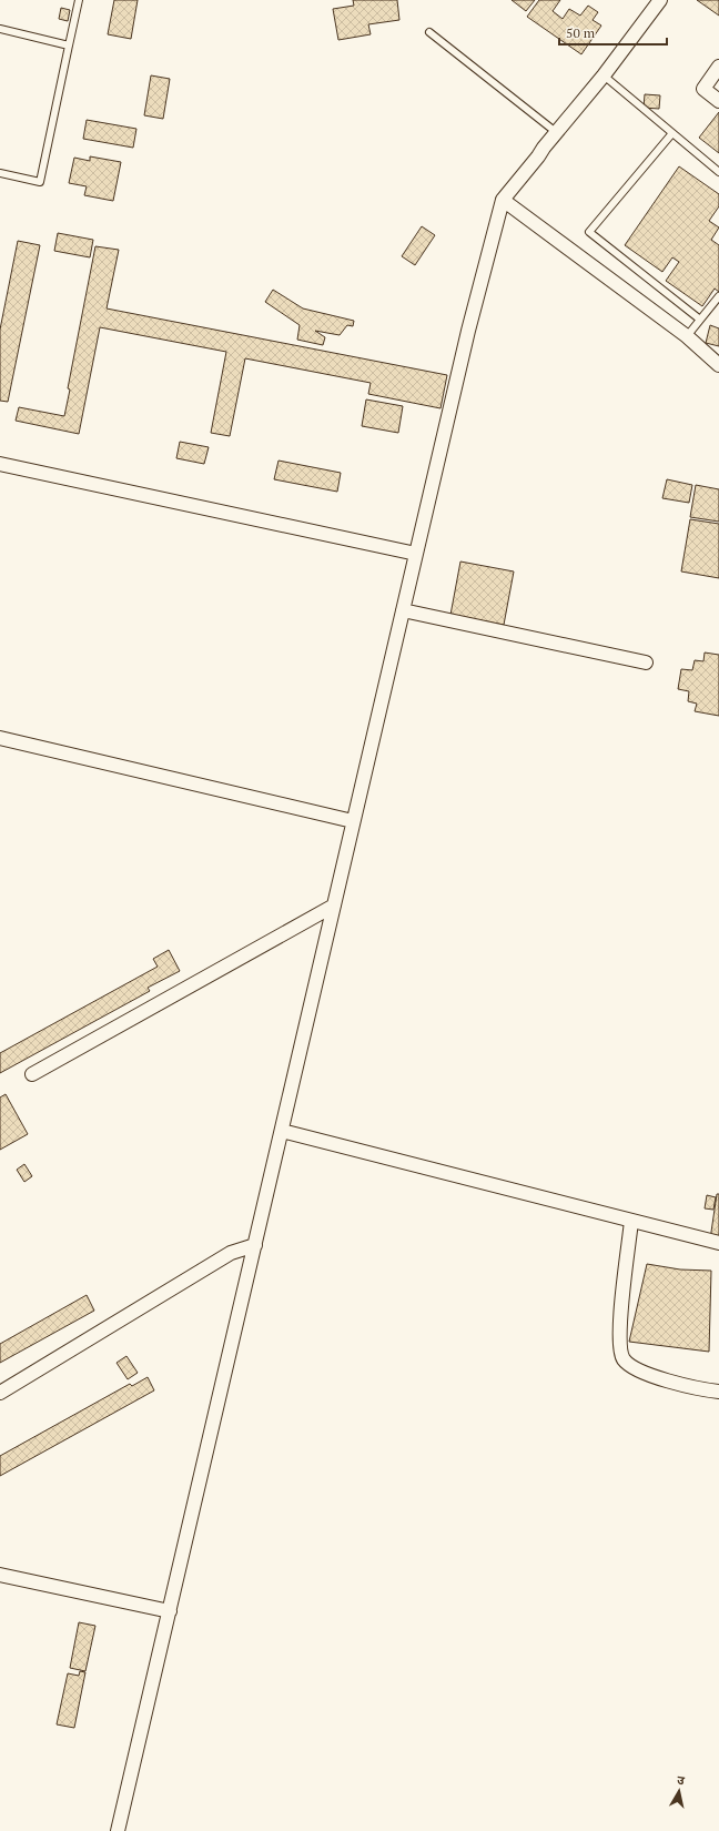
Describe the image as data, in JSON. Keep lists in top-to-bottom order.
{
  "scale_bar": "50 m",
  "north": "top"
}
